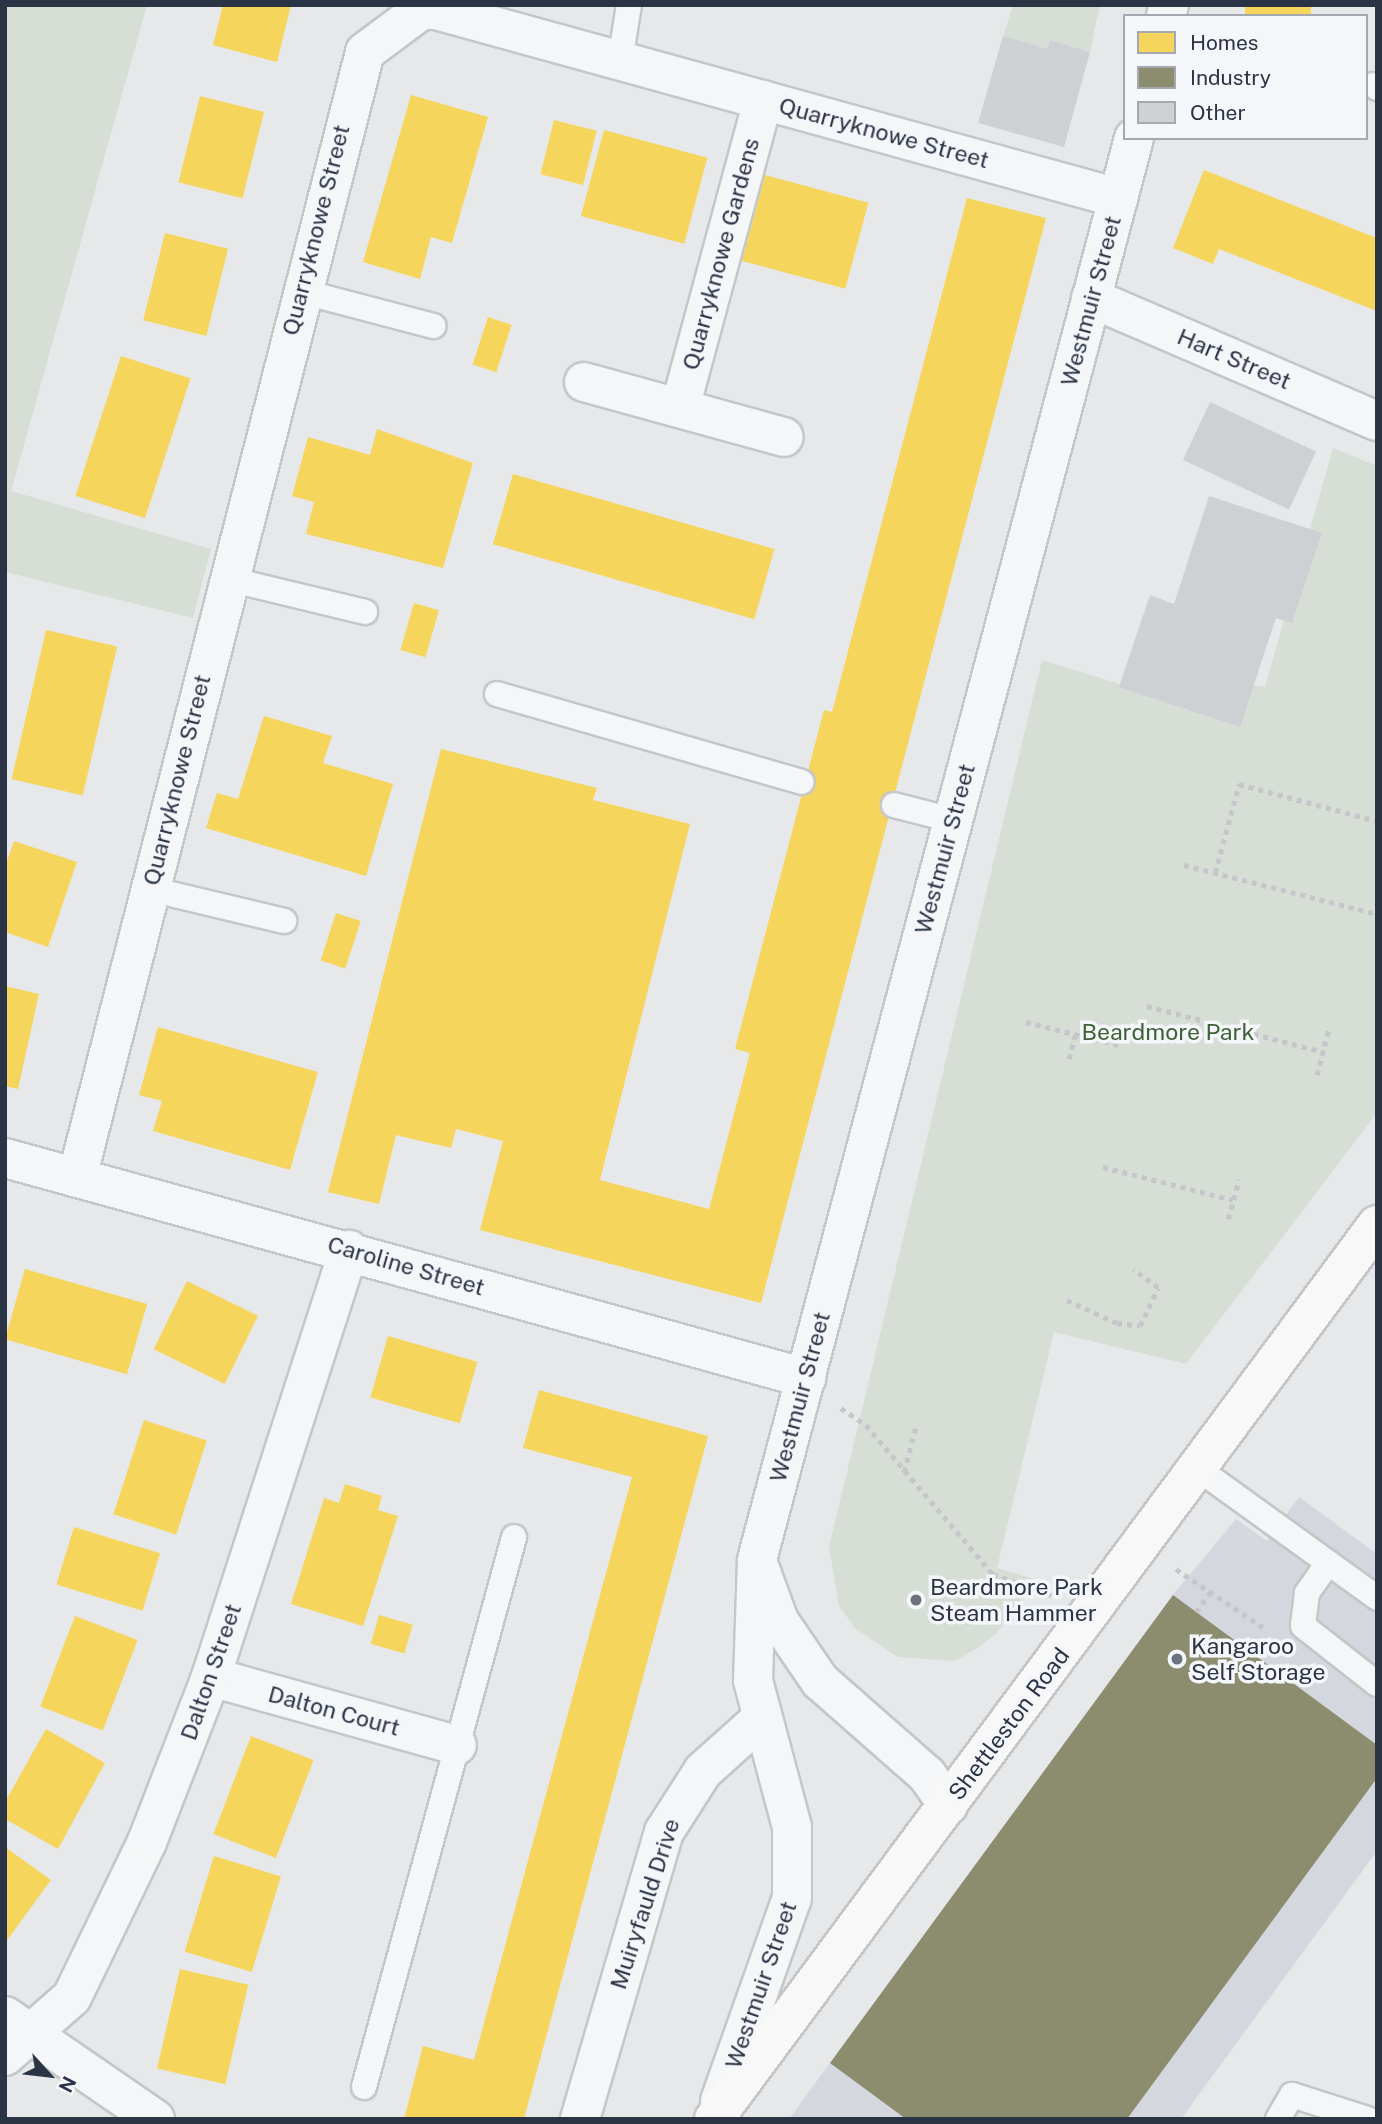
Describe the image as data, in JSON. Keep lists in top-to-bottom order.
{
  "streets": {
    "main road": ["Shettleston Road"],
    "street": [
      "Quarryknowe Street",
      "Quarryknowe Gardens",
      "Westmuir Street",
      "Hart Street",
      "Caroline Street",
      "Dalton Street",
      "Dalton Court",
      "Muiryfauld Drive"
    ]
  },
  "crossings": [
    ["Quarryknowe Street", "Quarryknowe Gardens"],
    ["Quarryknowe Street", "Westmuir Street"],
    ["Quarryknowe Street", "Caroline Street"],
    ["Westmuir Street", "Hart Street"],
    ["Westmuir Street", "Caroline Street"],
    ["Westmuir Street", "Shettleston Road"],
    ["Westmuir Street", "Muiryfauld Drive"],
    ["Caroline Street", "Dalton Street"],
    ["Dalton Street", "Dalton Court"]
  ],
  "parks": ["Beardmore Park"],
  "places": ["Beardmore Park Steam Hammer", "Kangaroo Self Storage"],
  "legend": ["Homes", "Industry", "Other"],
  "north": "bottom right"
}
